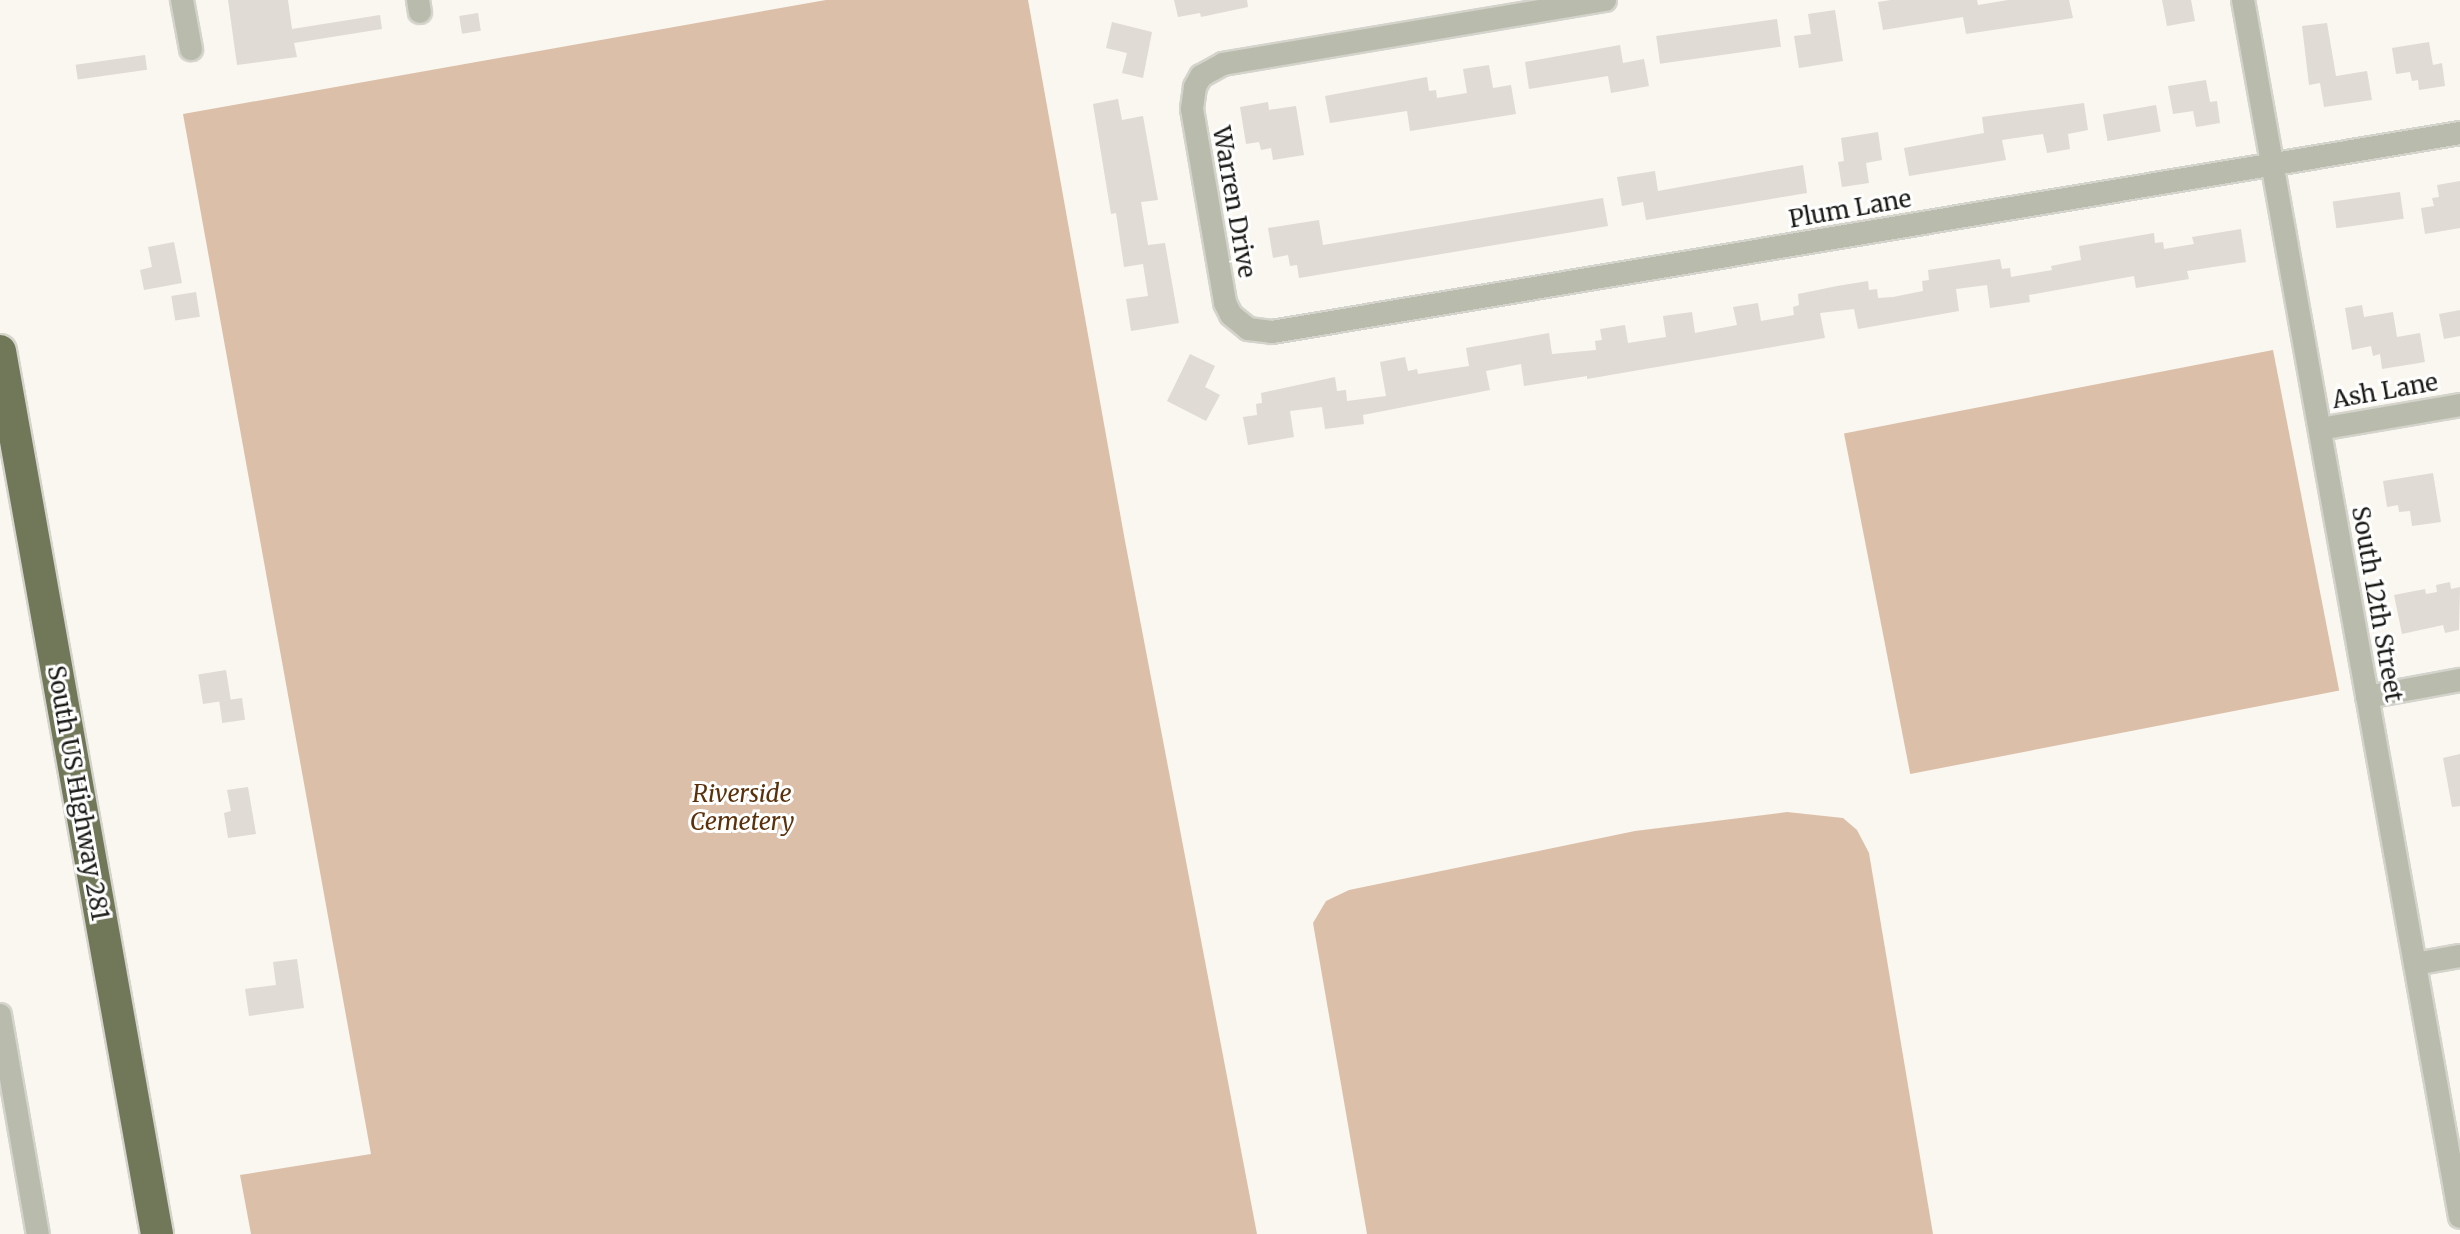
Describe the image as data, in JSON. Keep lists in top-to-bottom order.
{
  "streets": {
    "highway": ["South US Highway 281"],
    "street": [
      "Warren Drive",
      "Plum Lane",
      "Ash Lane",
      "South 12th Street"
    ]
  },
  "crossings": [
    ["Warren Drive", "Plum Lane"],
    ["Plum Lane", "South 12th Street"],
    ["Ash Lane", "South 12th Street"]
  ],
  "parks": ["Riverside Cemetery"]
}
